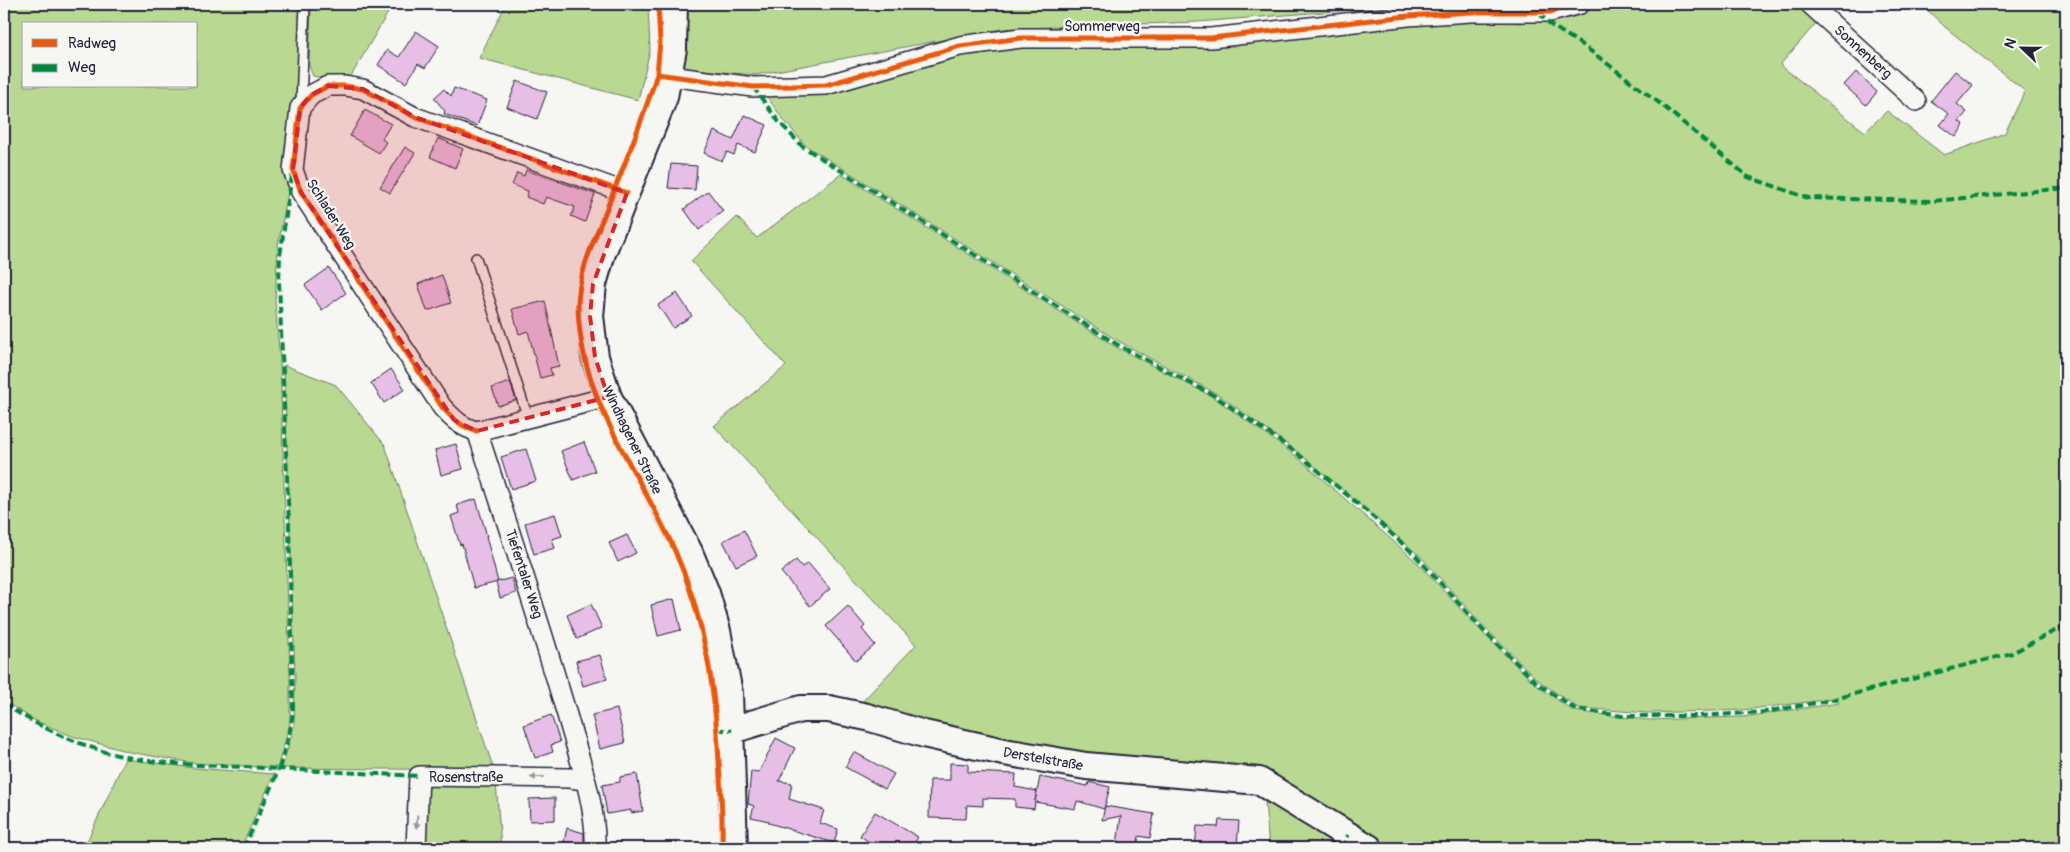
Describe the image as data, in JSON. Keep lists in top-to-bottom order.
{
  "streets": {
    "main road": ["Windhagener Straße", "Derstelstraße"],
    "street": [
      "Sommerweg",
      "Sonnenberg",
      "Schlader Weg",
      "Tiefentaler Weg",
      "Rosenstraße"
    ]
  },
  "crossings": [
    ["Sommerweg", "Windhagener Straße"],
    ["Schlader Weg", "Tiefentaler Weg"],
    ["Windhagener Straße", "Derstelstraße"],
    ["Tiefentaler Weg", "Rosenstraße"]
  ],
  "legend": ["Radweg", "Weg"],
  "north": "left"
}
